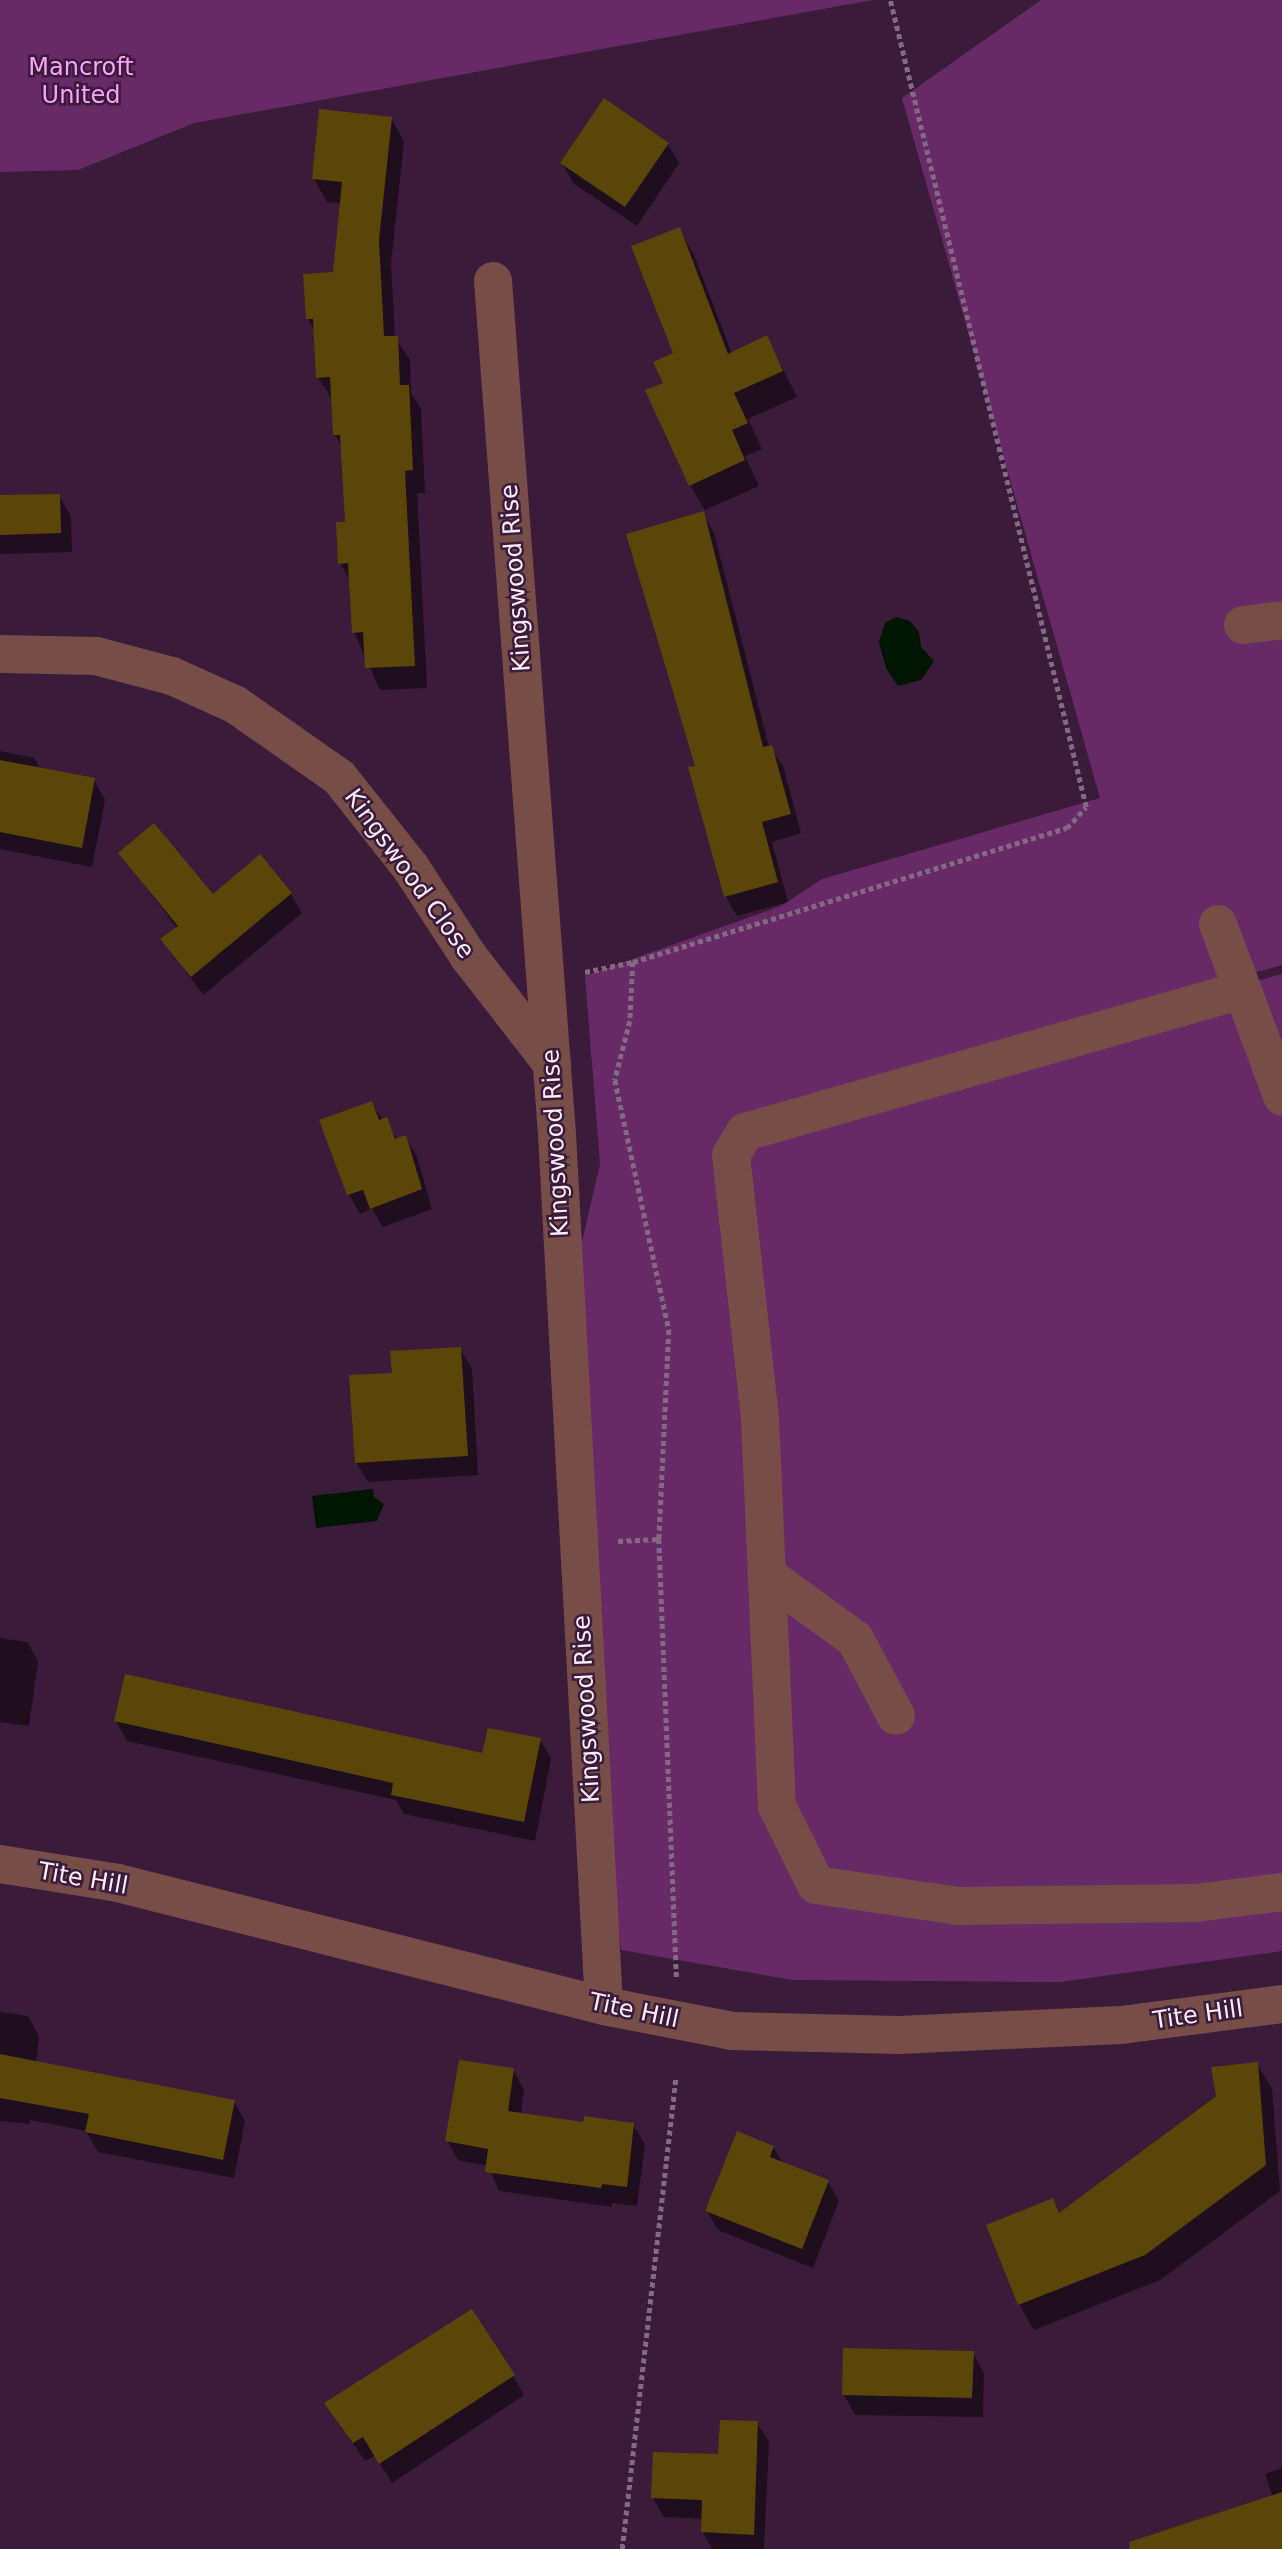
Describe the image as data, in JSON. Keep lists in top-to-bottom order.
{
  "streets": {
    "street": ["Kingswood Rise", "Kingswood Close", "Tite Hill"]
  },
  "crossings": [
    ["Kingswood Rise", "Kingswood Close"],
    ["Kingswood Rise", "Tite Hill"]
  ],
  "parks": ["Mancroft United"]
}
